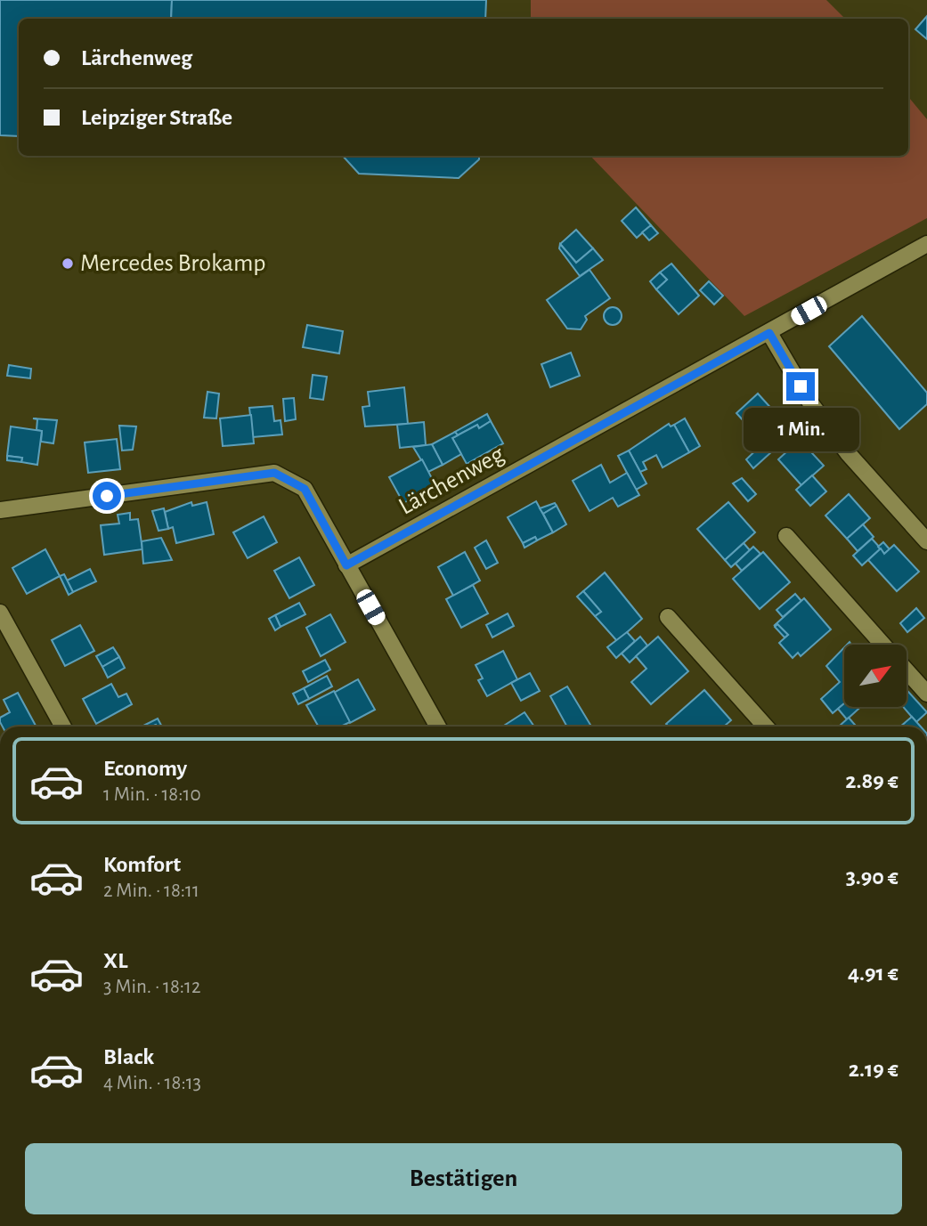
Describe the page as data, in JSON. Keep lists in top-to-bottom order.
{
  "streets": {
    "street": ["Lärchenweg"]
  },
  "places": ["Mercedes Brokamp"],
  "north": "top right",
  "page": {
    "banner": ["Lärchenweg", "Leipziger Straße"],
    "bubble": "1 Min.",
    "list": [
      {
        "name": "Economy",
        "note": "1 Min. · 18:10",
        "value": "2.89 €"
      },
      {
        "name": "Komfort",
        "note": "2 Min. · 18:11",
        "value": "3.90 €"
      },
      {
        "name": "XL",
        "note": "3 Min. · 18:12",
        "value": "4.91 €"
      },
      {
        "name": "Black",
        "note": "4 Min. · 18:13",
        "value": "2.19 €"
      }
    ],
    "buttons": "Bestätigen"
  }
}
